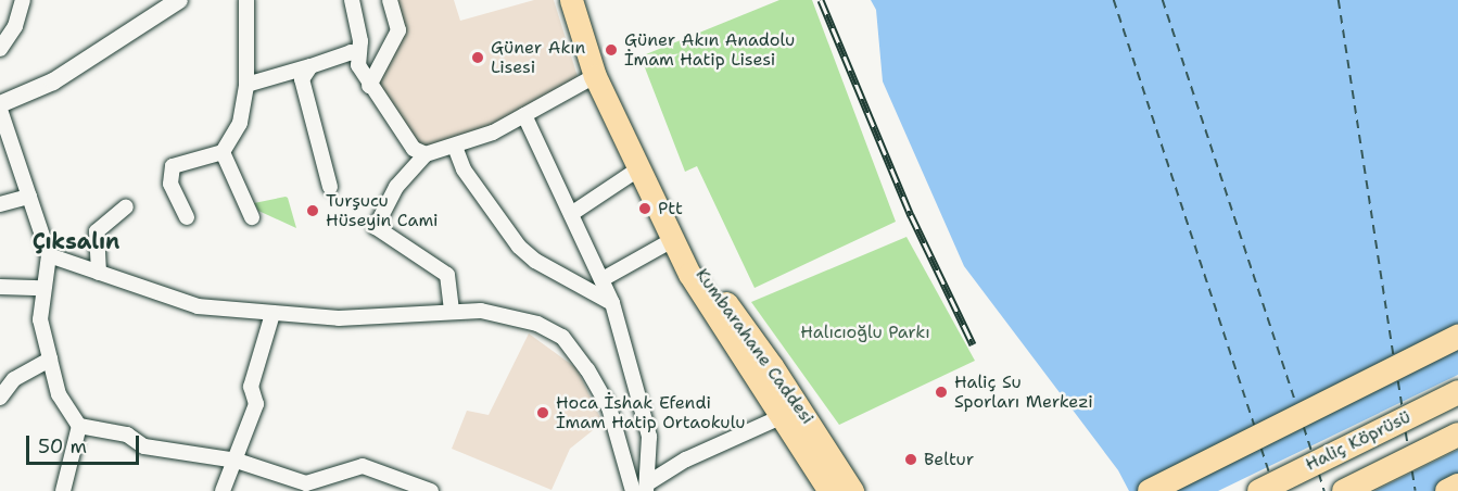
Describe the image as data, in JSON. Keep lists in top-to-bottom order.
{
  "streets": {
    "highway": ["Haliç Köprüsü"],
    "main road": ["Kumbarahane Caddesi"]
  },
  "districts": ["Çıksalın"],
  "parks": ["Halıcıoğlu Parkı"],
  "places": [
    "Güner Akın Anadolu İmam Hatip Lisesi",
    "Güner Akın Lisesi",
    "Ptt",
    "Turşucu Hüseyin Cami",
    "Haliç Su Sporları Merkezi",
    "Hoca İshak Efendi İmam Hatip Ortaokulu",
    "Beltur"
  ],
  "scale_bar": "50 m"
}
